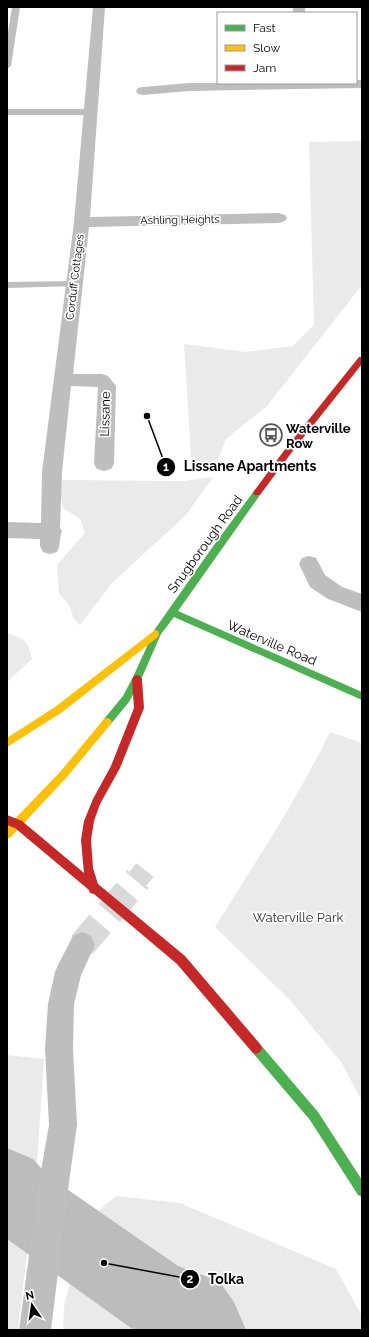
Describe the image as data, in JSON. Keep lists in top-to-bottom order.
{
  "streets": {
    "main road": ["Snugborough Road", "Waterville Road"],
    "street": ["Ashling Heights", "Corduff Cottages", "Lissane"]
  },
  "crossings": [
    ["Ashling Heights", "Corduff Cottages"],
    ["Corduff Cottages", "Lissane"],
    ["Snugborough Road", "Waterville Road"]
  ],
  "parks": ["Waterville Park"],
  "places": {
    "other": ["Lissane Apartments", "Tolka"],
    "bus stop": ["Waterville Row"]
  },
  "legend": ["Fast", "Slow", "Jam"],
  "north": "top"
}
